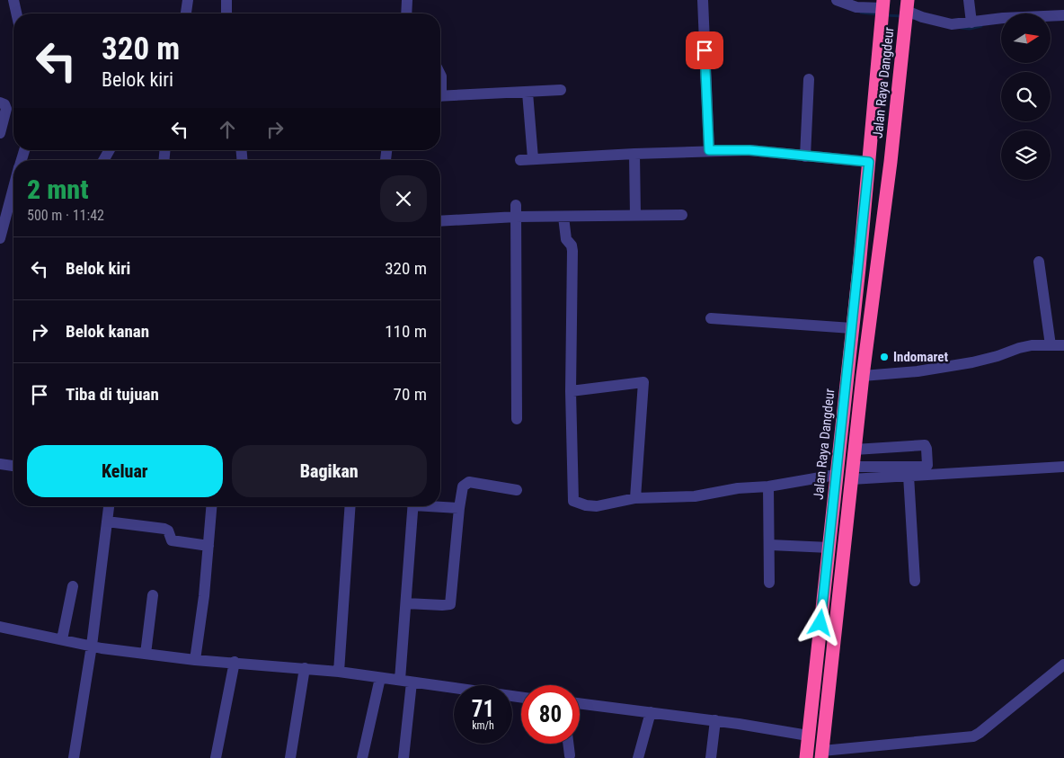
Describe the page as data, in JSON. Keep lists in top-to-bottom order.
{
  "streets": {
    "highway": ["Jalan Raya Dangdeur"]
  },
  "places": ["Indomaret"],
  "north": "right",
  "page": {
    "turn": ["320 m", "Belok kiri"],
    "heading": ["2 mnt", "500 m · 11:42"],
    "list": [
      {
        "name": "Belok kiri",
        "value": "320 m"
      },
      {
        "name": "Belok kanan",
        "value": "110 m"
      },
      {
        "name": "Tiba di tujuan",
        "value": "70 m"
      }
    ],
    "buttons": ["Keluar", "Bagikan"],
    "speed": "71 km/h",
    "limit": "80"
  }
}
